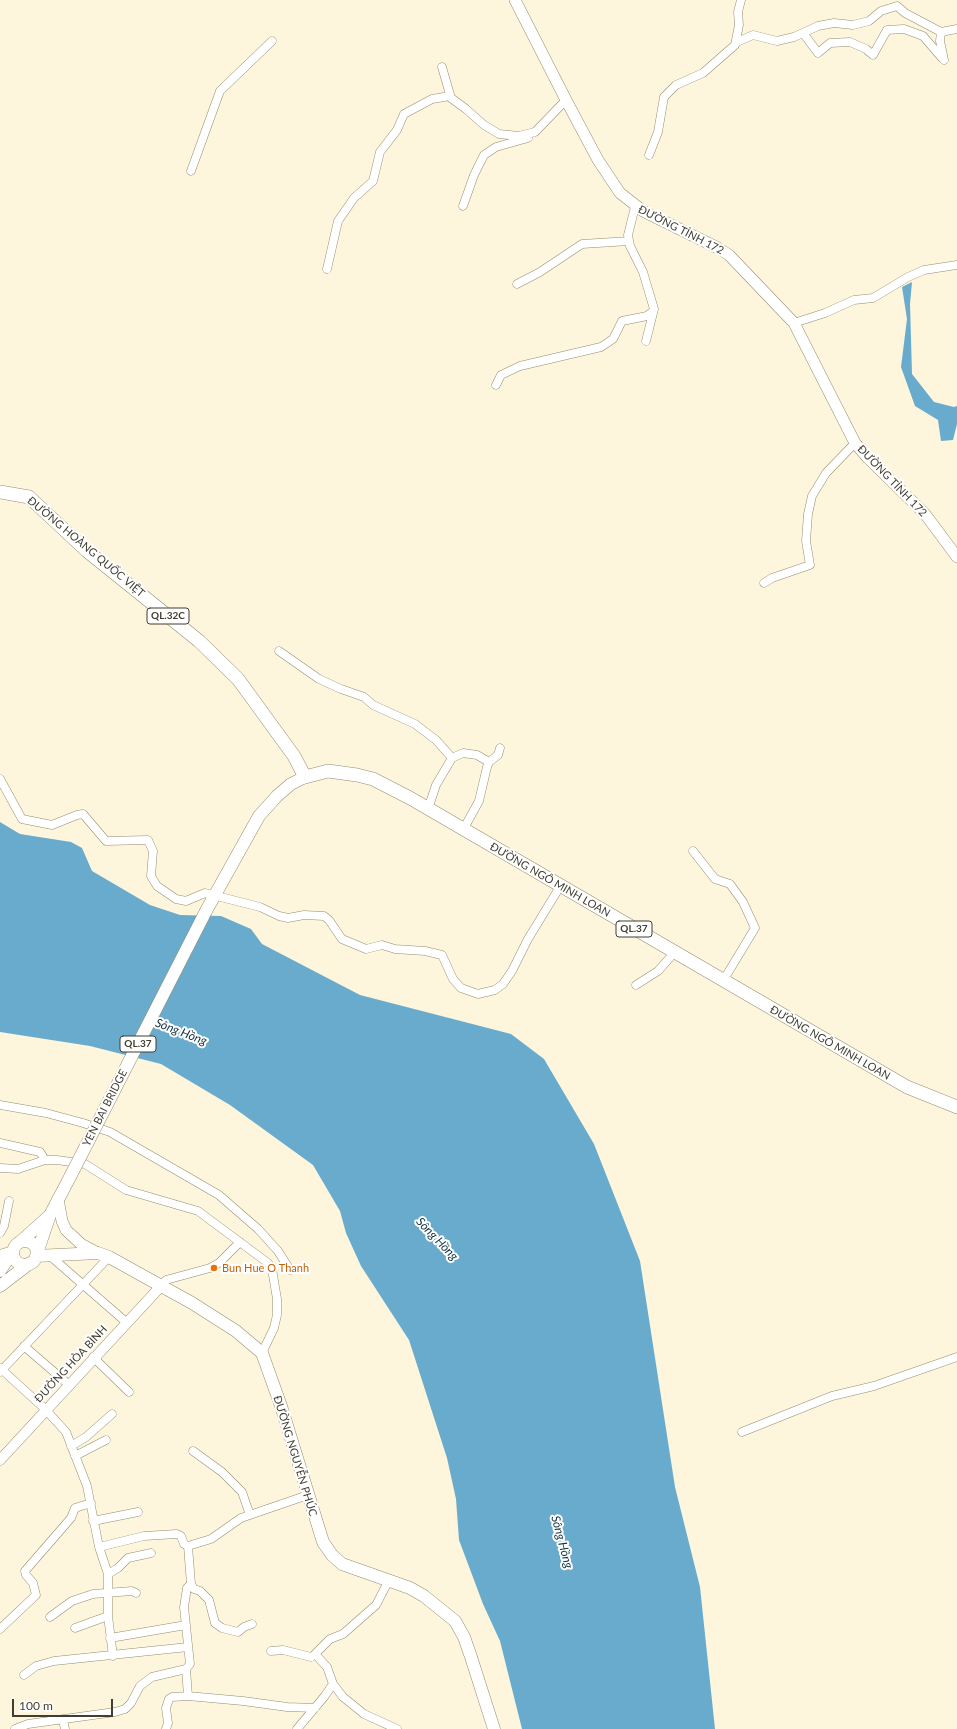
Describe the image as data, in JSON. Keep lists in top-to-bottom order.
{
  "streets": {
    "highway": [
      "ĐƯỜNG HOÀNG QUỐC VIỆT",
      "QL.32C",
      "ĐƯỜNG NGÔ MINH LOAN",
      "QL.37"
    ],
    "main road": ["ĐƯỜNG TỈNH 172", "YEN BAI BRIDGE", "ĐƯỜNG NGUYỄN PHÚC"],
    "street": ["ĐƯỜNG HÒA BÌNH"]
  },
  "crossings": [
    ["ĐƯỜNG HOÀNG QUỐC VIỆT", "ĐƯỜNG NGÔ MINH LOAN"],
    ["ĐƯỜNG NGÔ MINH LOAN", "YEN BAI BRIDGE"],
    ["QL.37", "YEN BAI BRIDGE"]
  ],
  "water": ["Sông Hồng"],
  "places": ["Bun Hue O Thanh"],
  "scale_bar": "100 m"
}
